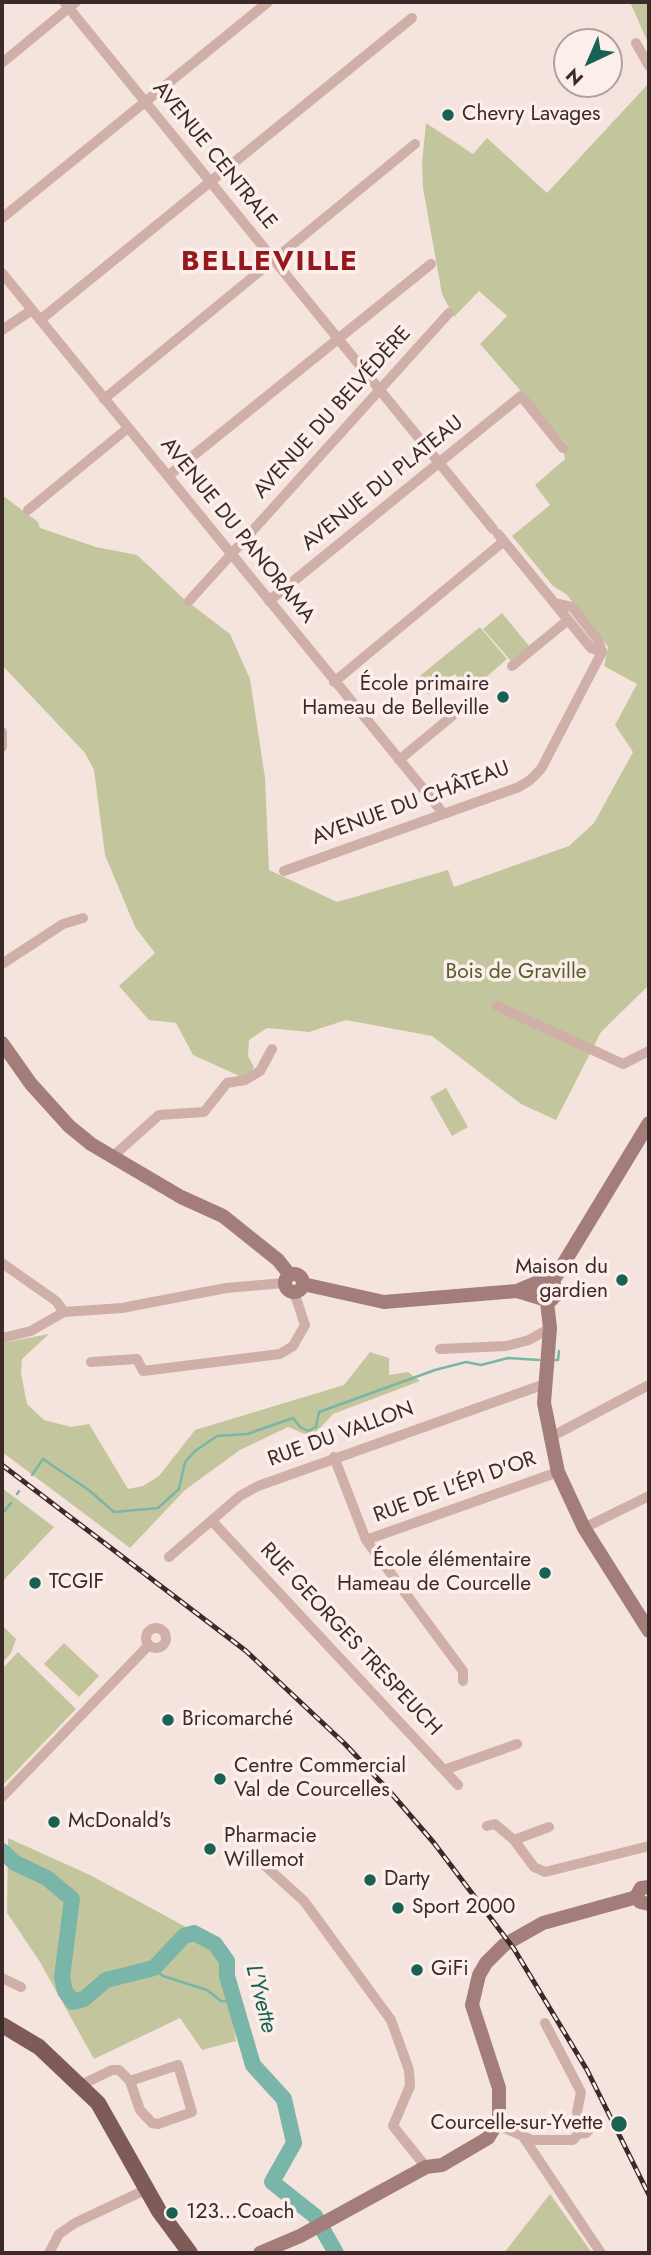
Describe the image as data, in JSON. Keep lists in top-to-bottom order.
{
  "streets": {
    "street": [
      "AVENUE CENTRALE",
      "AVENUE DU BELVÉDÈRE",
      "AVENUE DU PLATEAU",
      "AVENUE DU PANORAMA",
      "AVENUE DU CHÂTEAU",
      "RUE DU VALLON",
      "RUE DE L'ÉPI D'OR",
      "RUE GEORGES TRESPEUCH"
    ]
  },
  "crossings": [
    ["AVENUE CENTRALE", "AVENUE DU BELVÉDÈRE"],
    ["AVENUE CENTRALE", "AVENUE DU PLATEAU"],
    ["AVENUE CENTRALE", "AVENUE DU CHÂTEAU"],
    ["AVENUE DU BELVÉDÈRE", "AVENUE DU PANORAMA"],
    ["AVENUE DU PLATEAU", "AVENUE DU PANORAMA"],
    ["AVENUE DU PANORAMA", "AVENUE DU CHÂTEAU"],
    ["RUE DU VALLON", "RUE GEORGES TRESPEUCH"]
  ],
  "districts": ["BELLEVILLE"],
  "water": ["L'Yvette"],
  "parks": ["Bois de Graville"],
  "places": [
    "Chevry Lavages",
    "École primaire Hameau de Belleville",
    "Maison du gardien",
    "École élémentaire Hameau de Courcelle",
    "TCGIF",
    "Bricomarché",
    "Centre Commercial Val de Courcelles",
    "McDonald's",
    "Pharmacie Willemot",
    "Darty",
    "Sport 2000",
    "GiFi",
    "Courcelle-sur-Yvette",
    "123...Coach"
  ],
  "north": "bottom left"
}
